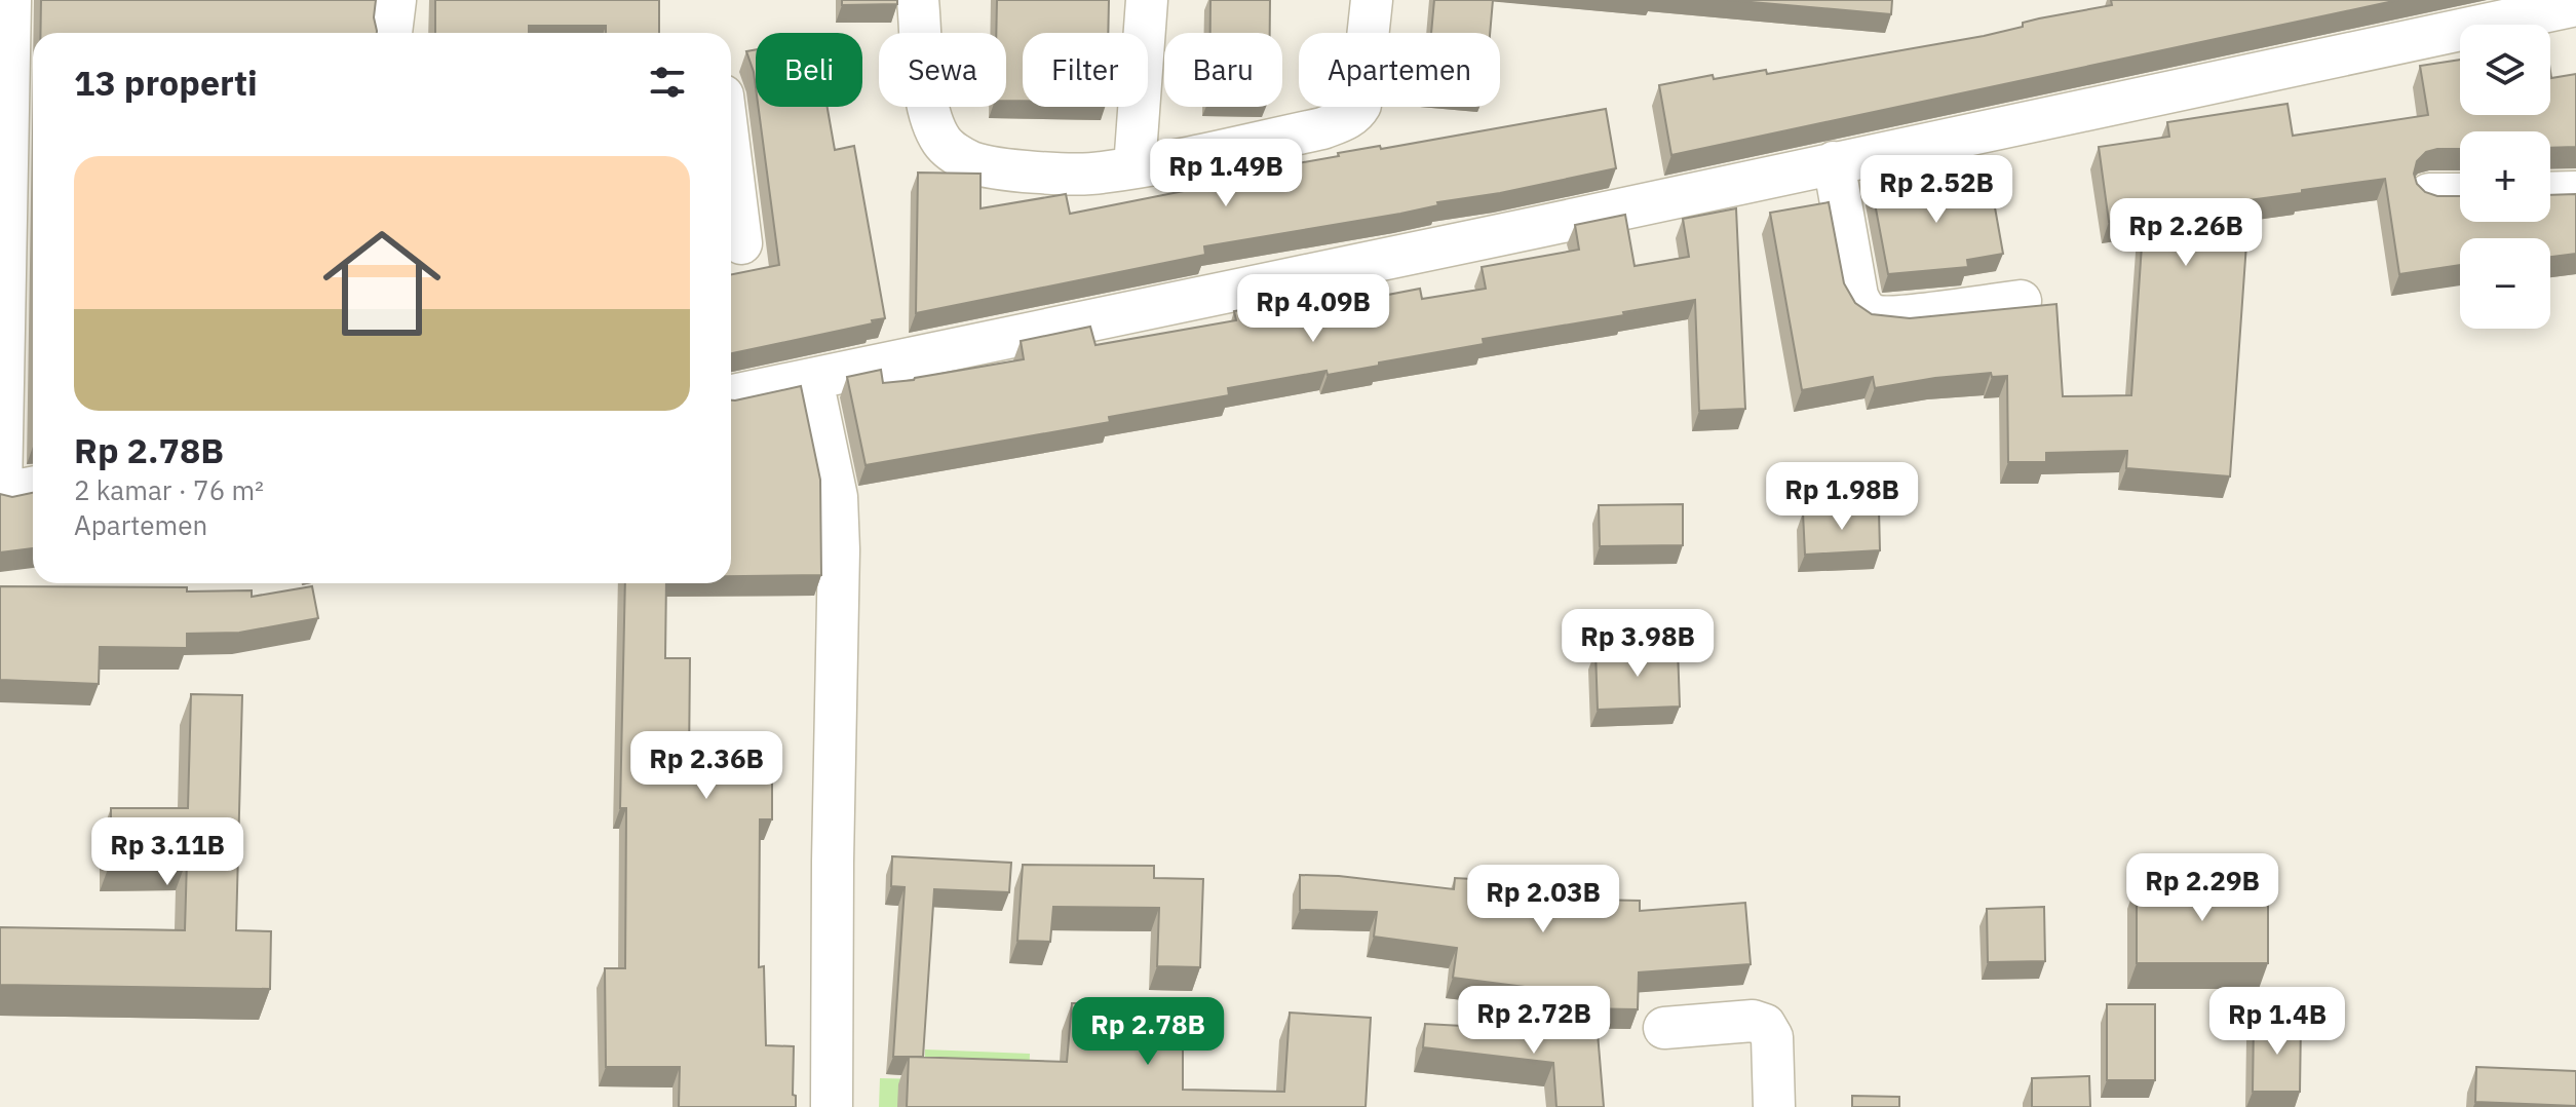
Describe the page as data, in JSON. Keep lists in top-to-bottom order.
{
  "page": {
    "map_buttons": ["+", "−"],
    "chip": [
      "Beli",
      "Sewa",
      "Filter",
      "Baru",
      "Apartemen"
    ],
    "heading": "13 properti",
    "list": [
      {
        "name": "Rp 2.78B",
        "note": "2 kamar · 76 m² · Apartemen"
      }
    ],
    "price": [
      "Rp 1.49B",
      "Rp 2.52B",
      "Rp 2.26B",
      "Rp 4.09B",
      "Rp 1.98B",
      "Rp 3.98B",
      "Rp 2.36B",
      "Rp 3.11B",
      "Rp 2.29B",
      "Rp 2.03B",
      "Rp 2.72B",
      "Rp 1.4B",
      "Rp 2.78B"
    ]
  }
}
